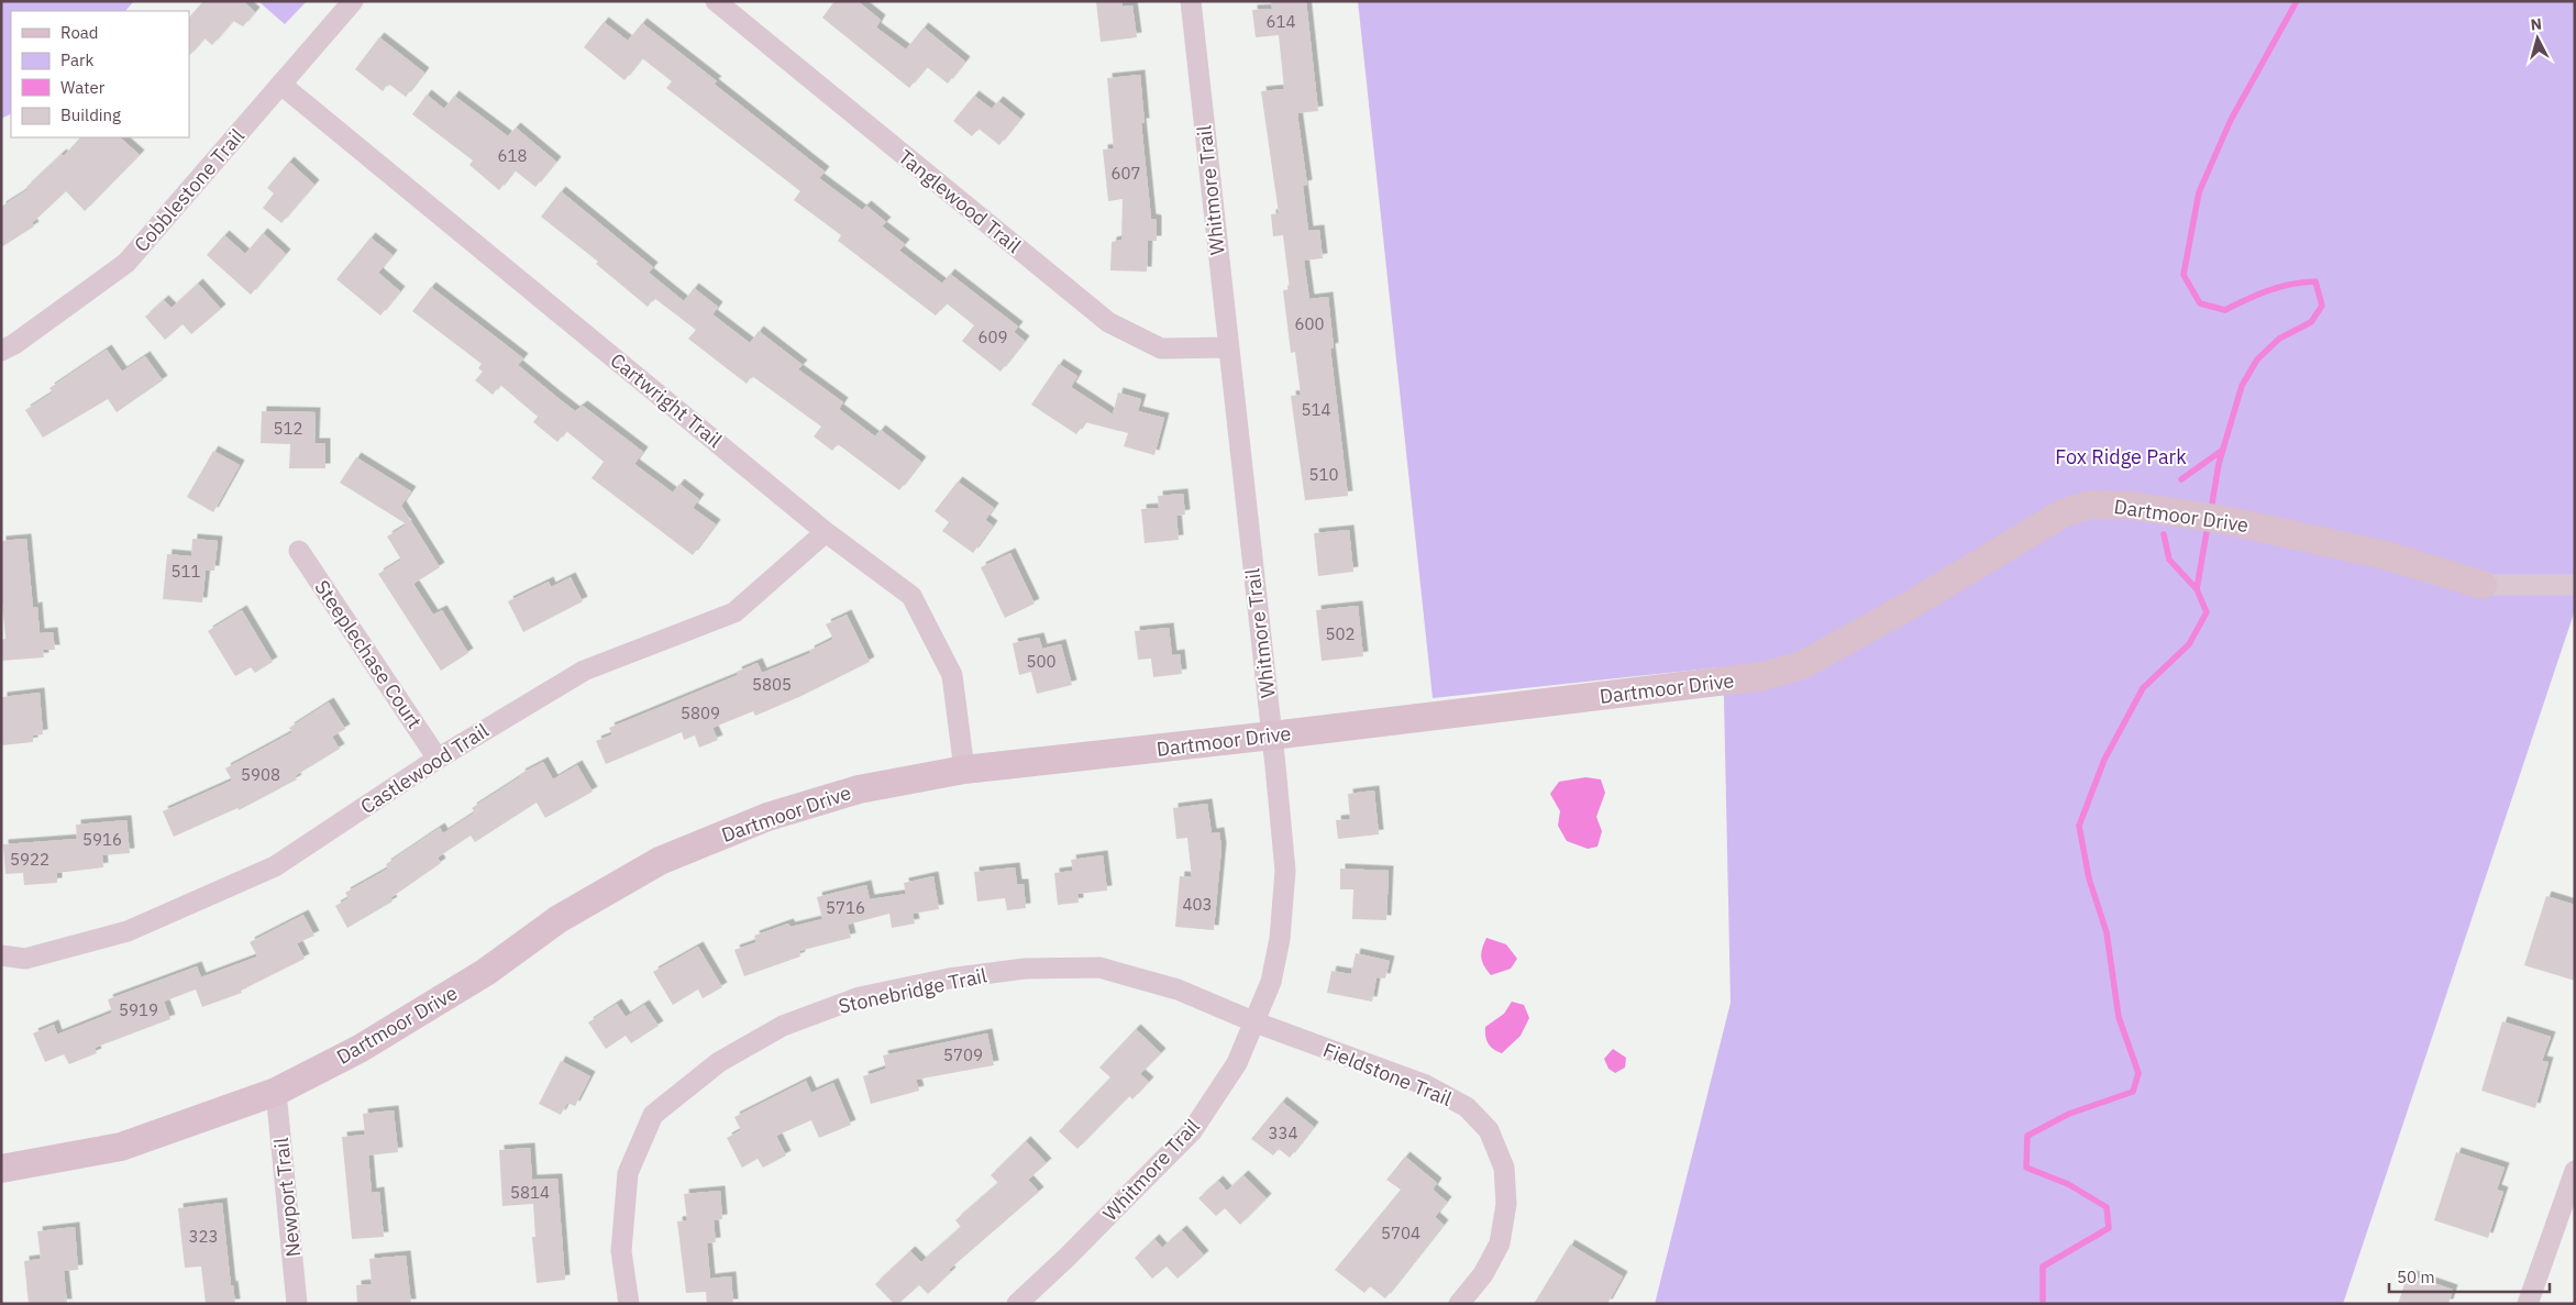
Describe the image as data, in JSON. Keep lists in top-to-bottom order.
{
  "streets": {
    "street": [
      "Cobblestone Trail",
      "Whitmore Trail",
      "Tanglewood Trail",
      "Cartwright Trail",
      "Dartmoor Drive",
      "Steeplechase Court",
      "Castlewood Trail",
      "Stonebridge Trail",
      "Fieldstone Trail",
      "Newport Trail"
    ]
  },
  "crossings": [
    ["Cobblestone Trail", "Cartwright Trail"],
    ["Whitmore Trail", "Tanglewood Trail"],
    ["Whitmore Trail", "Dartmoor Drive"],
    ["Whitmore Trail", "Stonebridge Trail"],
    ["Whitmore Trail", "Fieldstone Trail"],
    ["Cartwright Trail", "Dartmoor Drive"],
    ["Cartwright Trail", "Castlewood Trail"],
    ["Dartmoor Drive", "Newport Trail"],
    ["Steeplechase Court", "Castlewood Trail"],
    ["Stonebridge Trail", "Fieldstone Trail"]
  ],
  "parks": ["Fox Ridge Park"],
  "house_numbers": [
    "614",
    "618",
    "607",
    "600",
    "609",
    "514",
    "512",
    "510",
    "511",
    "502",
    "500",
    "5805",
    "5809",
    "5908",
    "5916",
    "5922",
    "403",
    "5716",
    "5919",
    "5709",
    "334",
    "5814",
    "5704",
    "323"
  ],
  "legend": [
    "Road",
    "Park",
    "Water",
    "Building"
  ],
  "scale_bar": "50 m",
  "north": "top"
}
